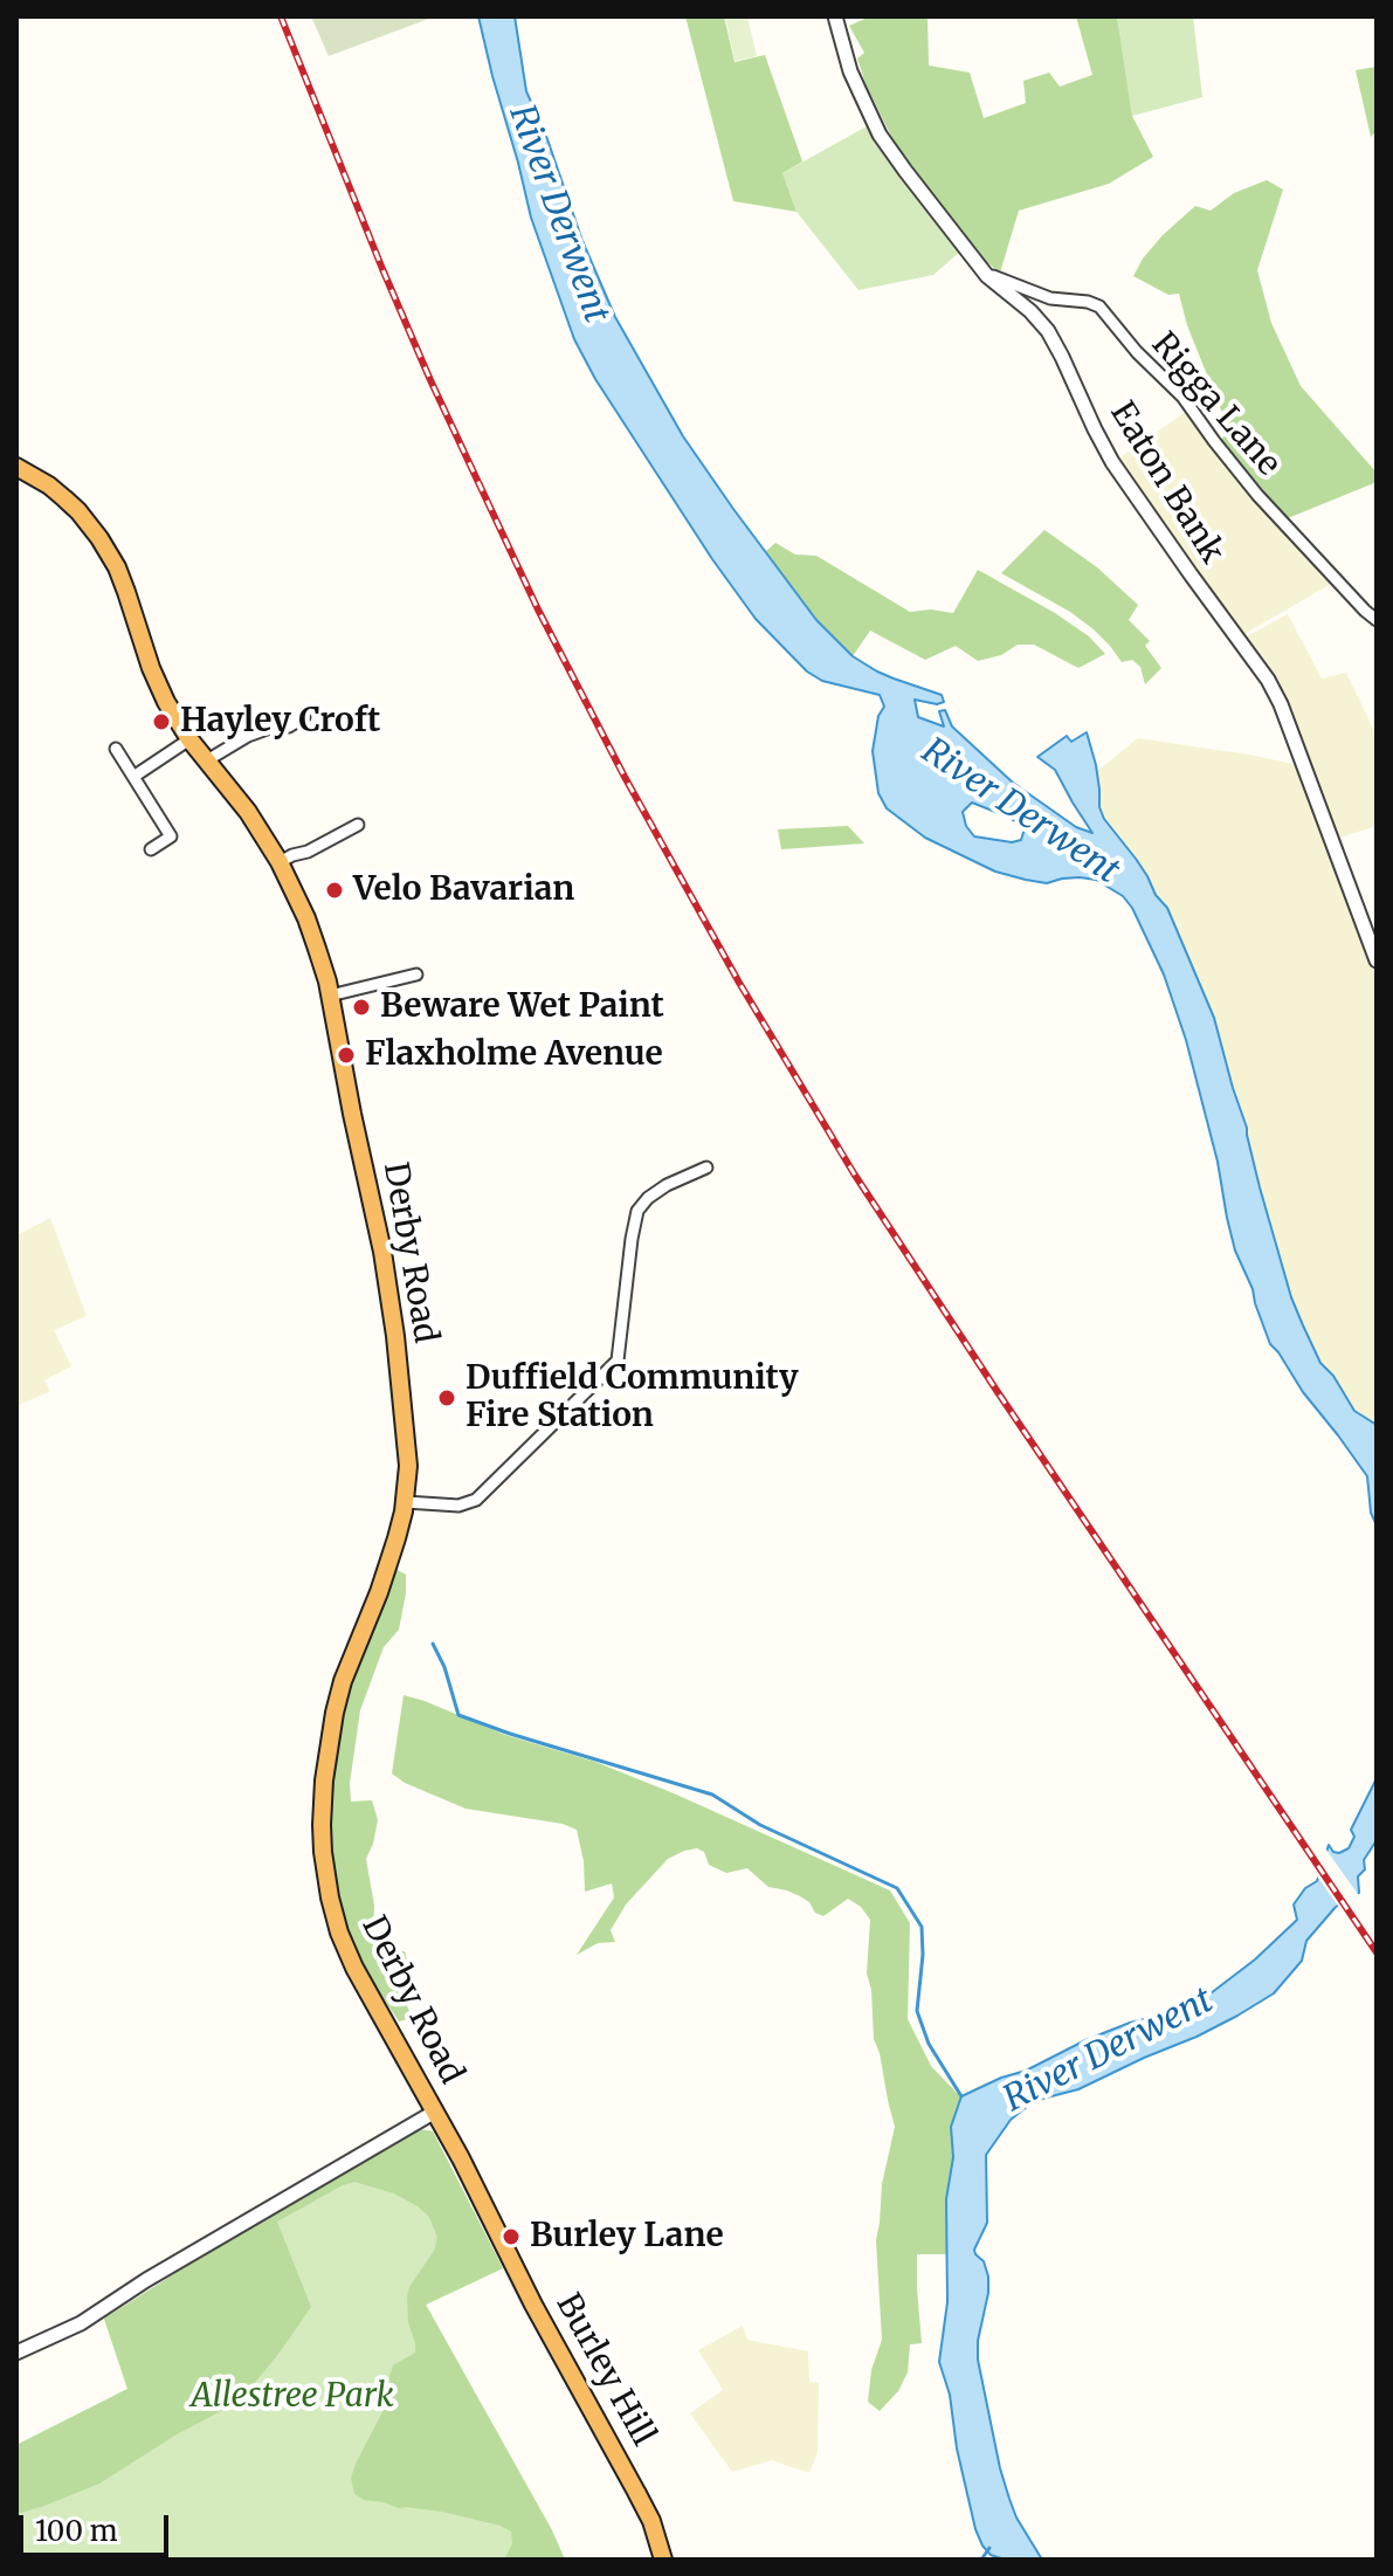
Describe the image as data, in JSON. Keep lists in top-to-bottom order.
{
  "streets": {
    "highway": ["Derby Road", "Burley Hill"],
    "street": ["Rigga Lane", "Eaton Bank"]
  },
  "crossings": [
    ["Rigga Lane", "Eaton Bank"],
    ["Derby Road", "Burley Hill"]
  ],
  "water": ["River Derwent"],
  "parks": ["Allestree Park"],
  "places": [
    "Hayley Croft",
    "Velo Bavarian",
    "Beware Wet Paint",
    "Flaxholme Avenue",
    "Duffield Community Fire Station",
    "Burley Lane"
  ],
  "scale_bar": "100 m"
}
